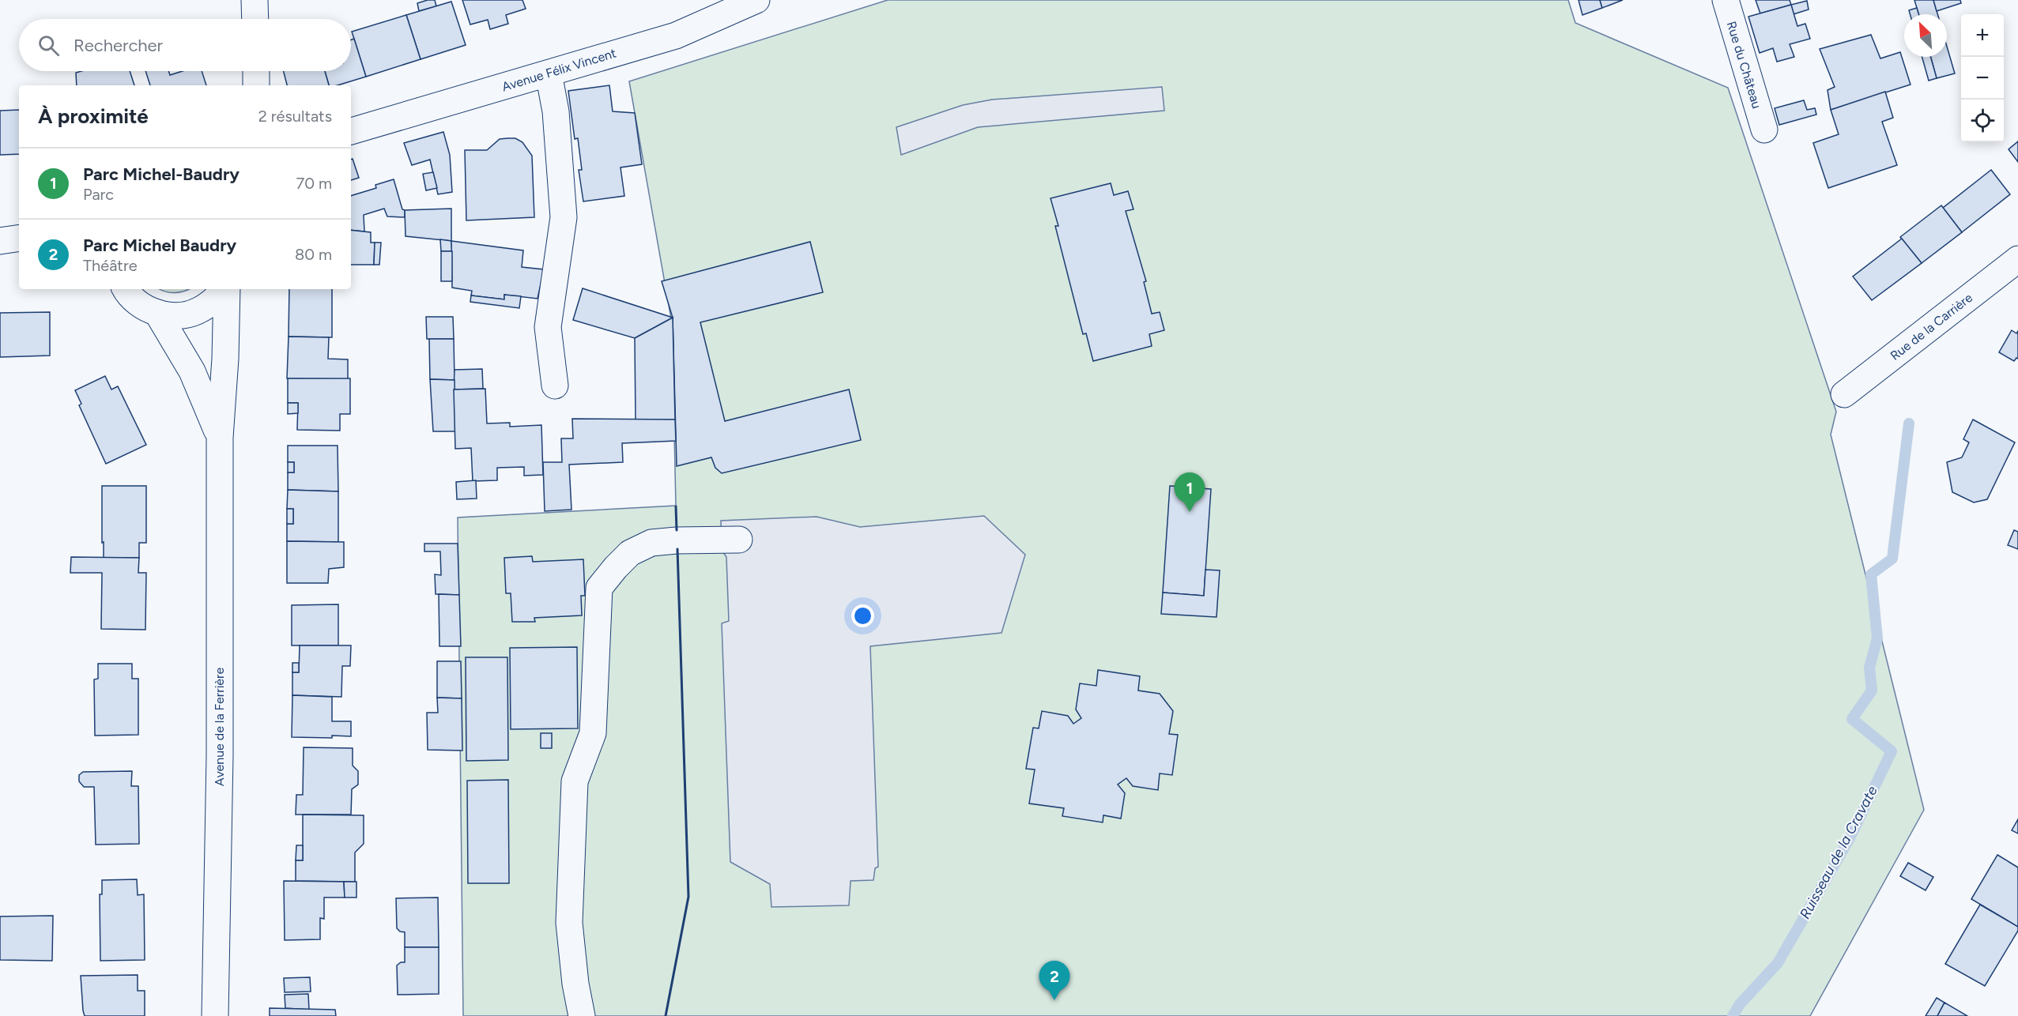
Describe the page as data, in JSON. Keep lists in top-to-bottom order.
{
  "streets": {
    "street": [
      "Rue du Château",
      "Avenue Félix Vincent",
      "Rue de la Carrière",
      "Avenue de la Ferrière"
    ]
  },
  "water": ["Ruisseau de la Cravate"],
  "north": "top left",
  "page": {
    "map_buttons": ["+", "−"],
    "search": "Rechercher",
    "heading": ["À proximité", "2 résultats"],
    "list": [
      {
        "mark": "1",
        "name": "Parc Michel-Baudry",
        "note": "Parc",
        "value": "70 m"
      },
      {
        "mark": "2",
        "name": "Parc Michel Baudry",
        "note": "Théâtre",
        "value": "80 m"
      }
    ],
    "pins": ["1", "2"]
  }
}
